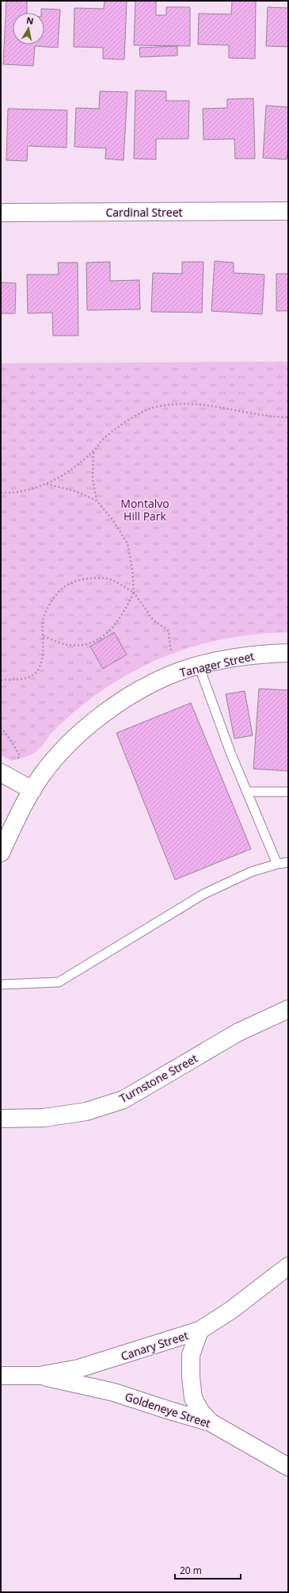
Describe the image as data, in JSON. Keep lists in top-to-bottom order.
{
  "streets": {
    "street": [
      "Cardinal Street",
      "Tanager Street",
      "Turnstone Street",
      "Canary Street",
      "Goldeneye Street"
    ]
  },
  "crossings": [
    ["Canary Street", "Goldeneye Street"]
  ],
  "parks": ["Montalvo Hill Park"],
  "scale_bar": "20 m",
  "north": "top"
}
